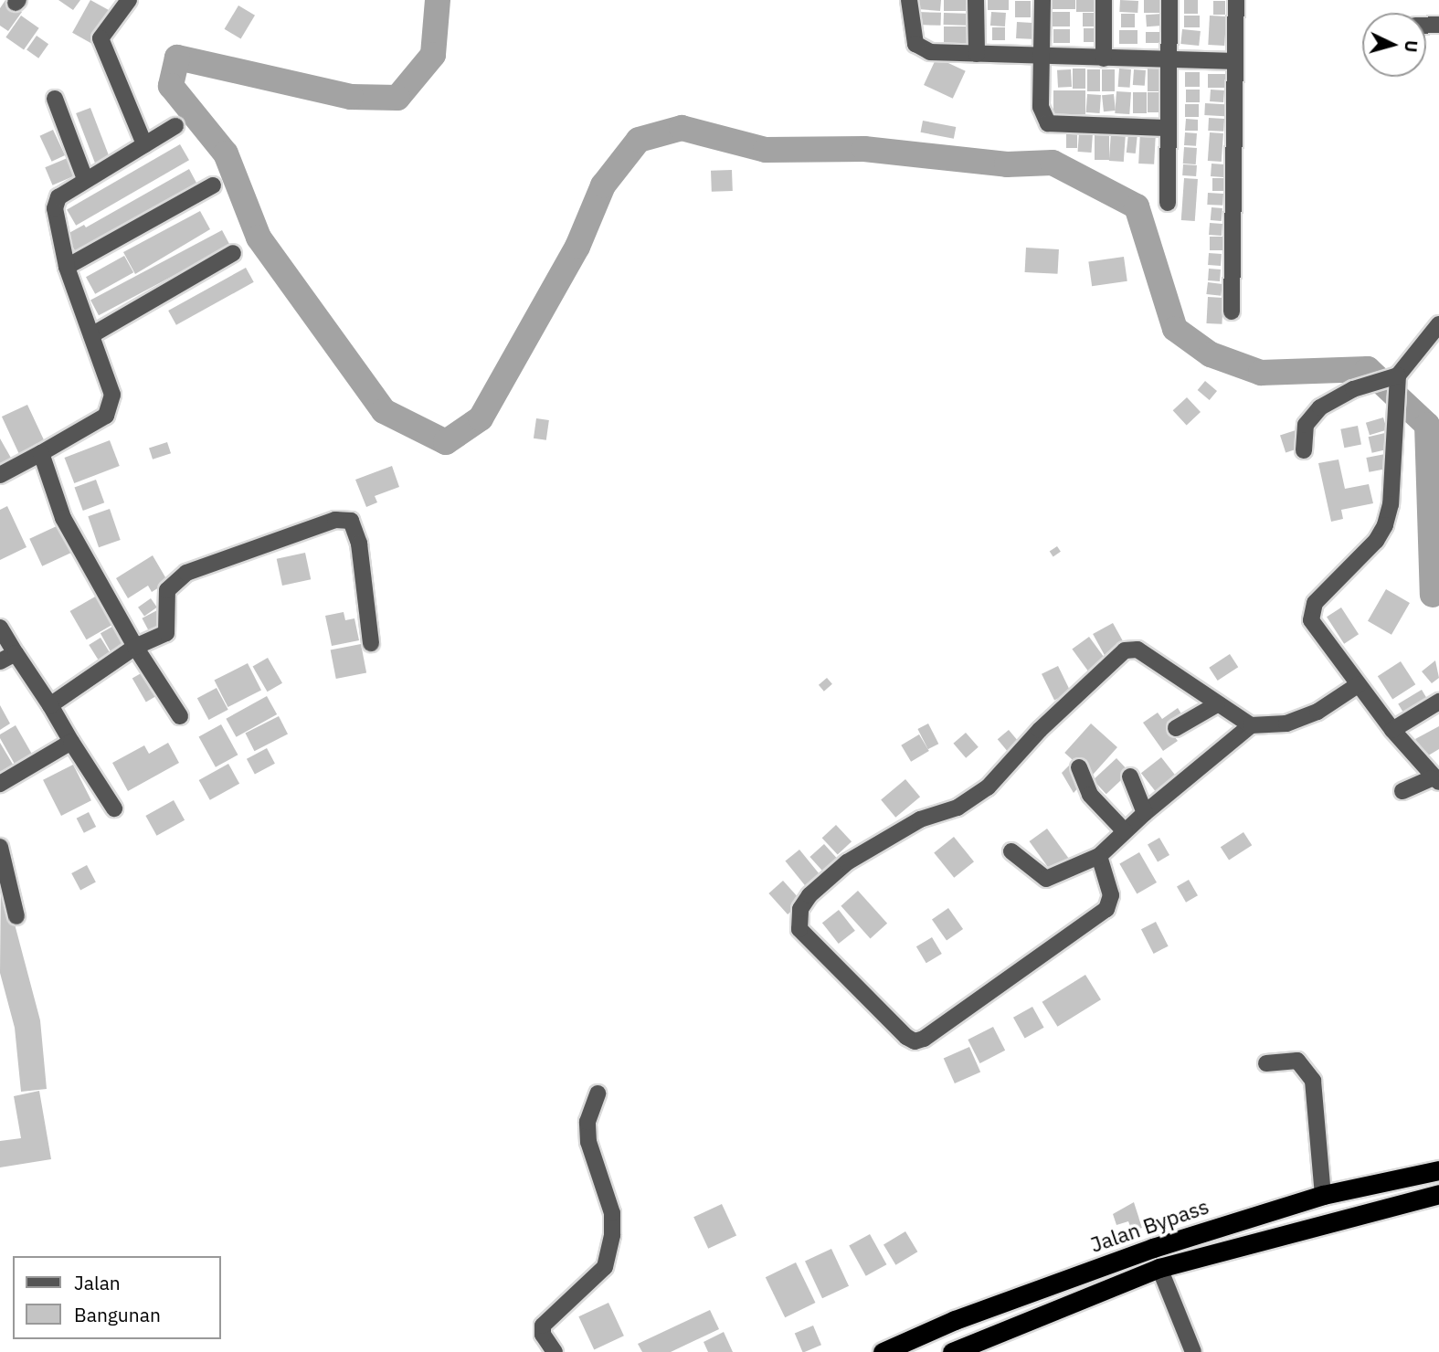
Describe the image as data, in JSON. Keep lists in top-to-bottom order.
{
  "streets": {
    "highway": ["Jalan Bypass"]
  },
  "legend": ["Jalan", "Bangunan"],
  "north": "right"
}
